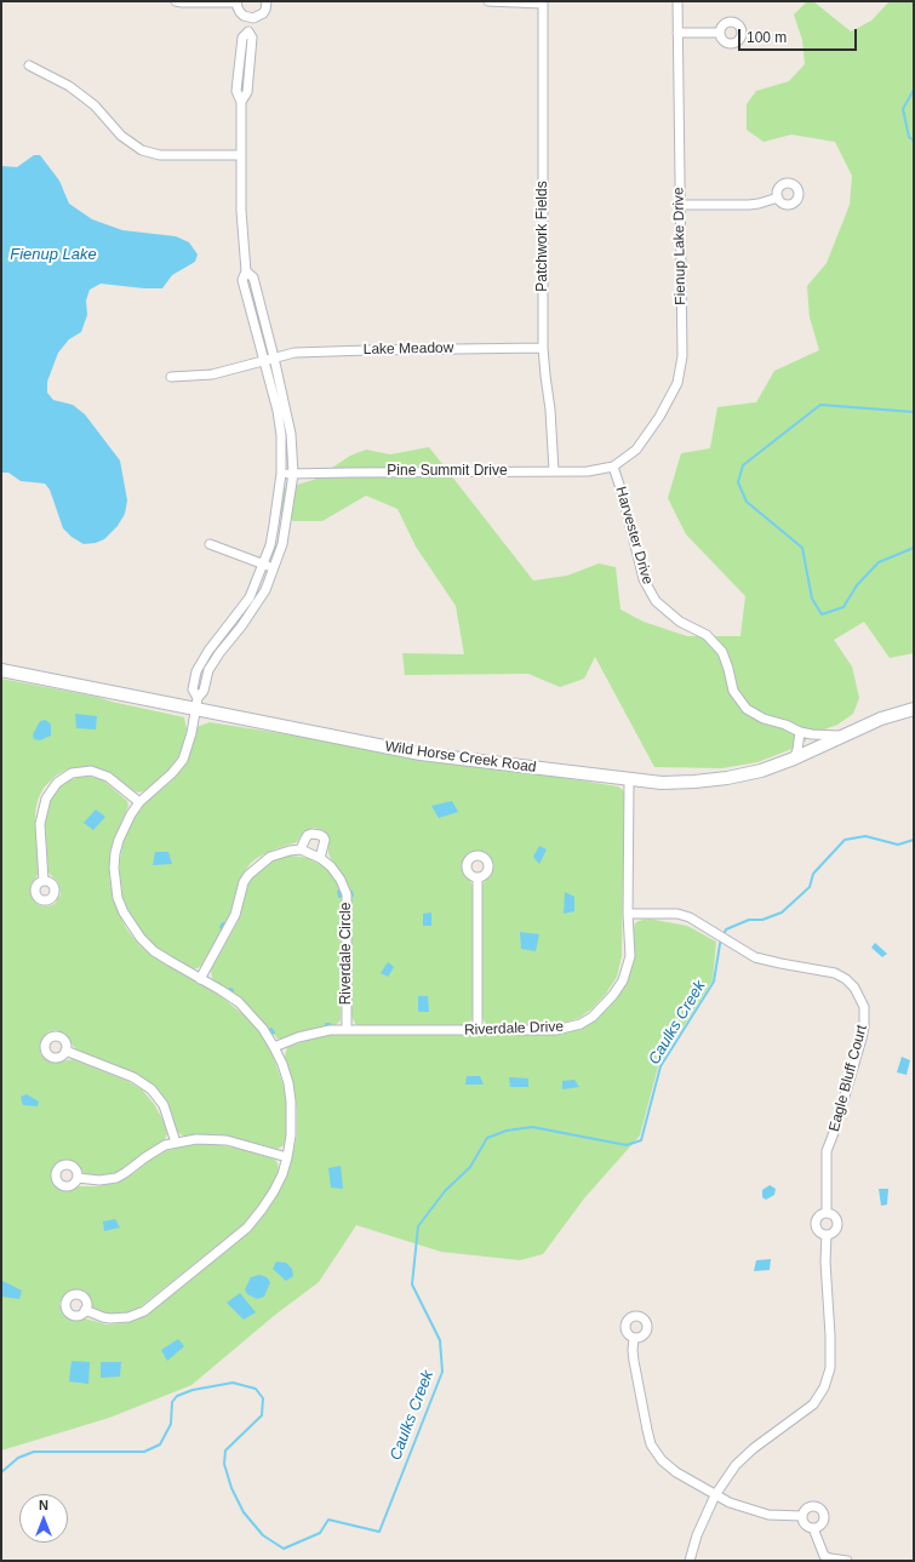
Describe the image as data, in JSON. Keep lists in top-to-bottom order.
{
  "streets": {
    "main road": ["Wild Horse Creek Road"],
    "street": [
      "Patchwork Fields",
      "Fienup Lake Drive",
      "Lake Meadow",
      "Pine Summit Drive",
      "Harvester Drive",
      "Riverdale Circle",
      "Riverdale Drive",
      "Eagle Bluff Court"
    ]
  },
  "crossings": [
    ["Patchwork Fields", "Lake Meadow"],
    ["Patchwork Fields", "Pine Summit Drive"],
    ["Fienup Lake Drive", "Pine Summit Drive"],
    ["Fienup Lake Drive", "Harvester Drive"],
    ["Pine Summit Drive", "Harvester Drive"],
    ["Harvester Drive", "Wild Horse Creek Road"],
    ["Wild Horse Creek Road", "Riverdale Drive"],
    ["Riverdale Circle", "Riverdale Drive"],
    ["Riverdale Drive", "Eagle Bluff Court"]
  ],
  "water": ["Fienup Lake", "Caulks Creek"],
  "scale_bar": "100 m",
  "north": "top"
}
